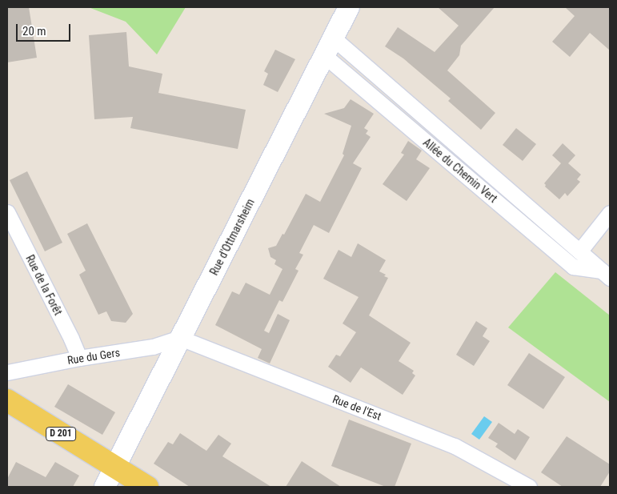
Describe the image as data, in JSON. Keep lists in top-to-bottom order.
{
  "streets": {
    "main road": ["Rue d'Ottmarsheim", "D 201"],
    "street": [
      "Allée du Chemin Vert",
      "Rue de la Forêt",
      "Rue du Gers",
      "Rue de l'Est"
    ]
  },
  "crossings": [
    ["Allée du Chemin Vert", "Rue d'Ottmarsheim"],
    ["Rue d'Ottmarsheim", "Rue du Gers"],
    ["Rue d'Ottmarsheim", "Rue de l'Est"],
    ["Rue d'Ottmarsheim", "D 201"],
    ["Rue de la Forêt", "Rue du Gers"],
    ["Rue du Gers", "Rue de l'Est"]
  ],
  "scale_bar": "20 m"
}
